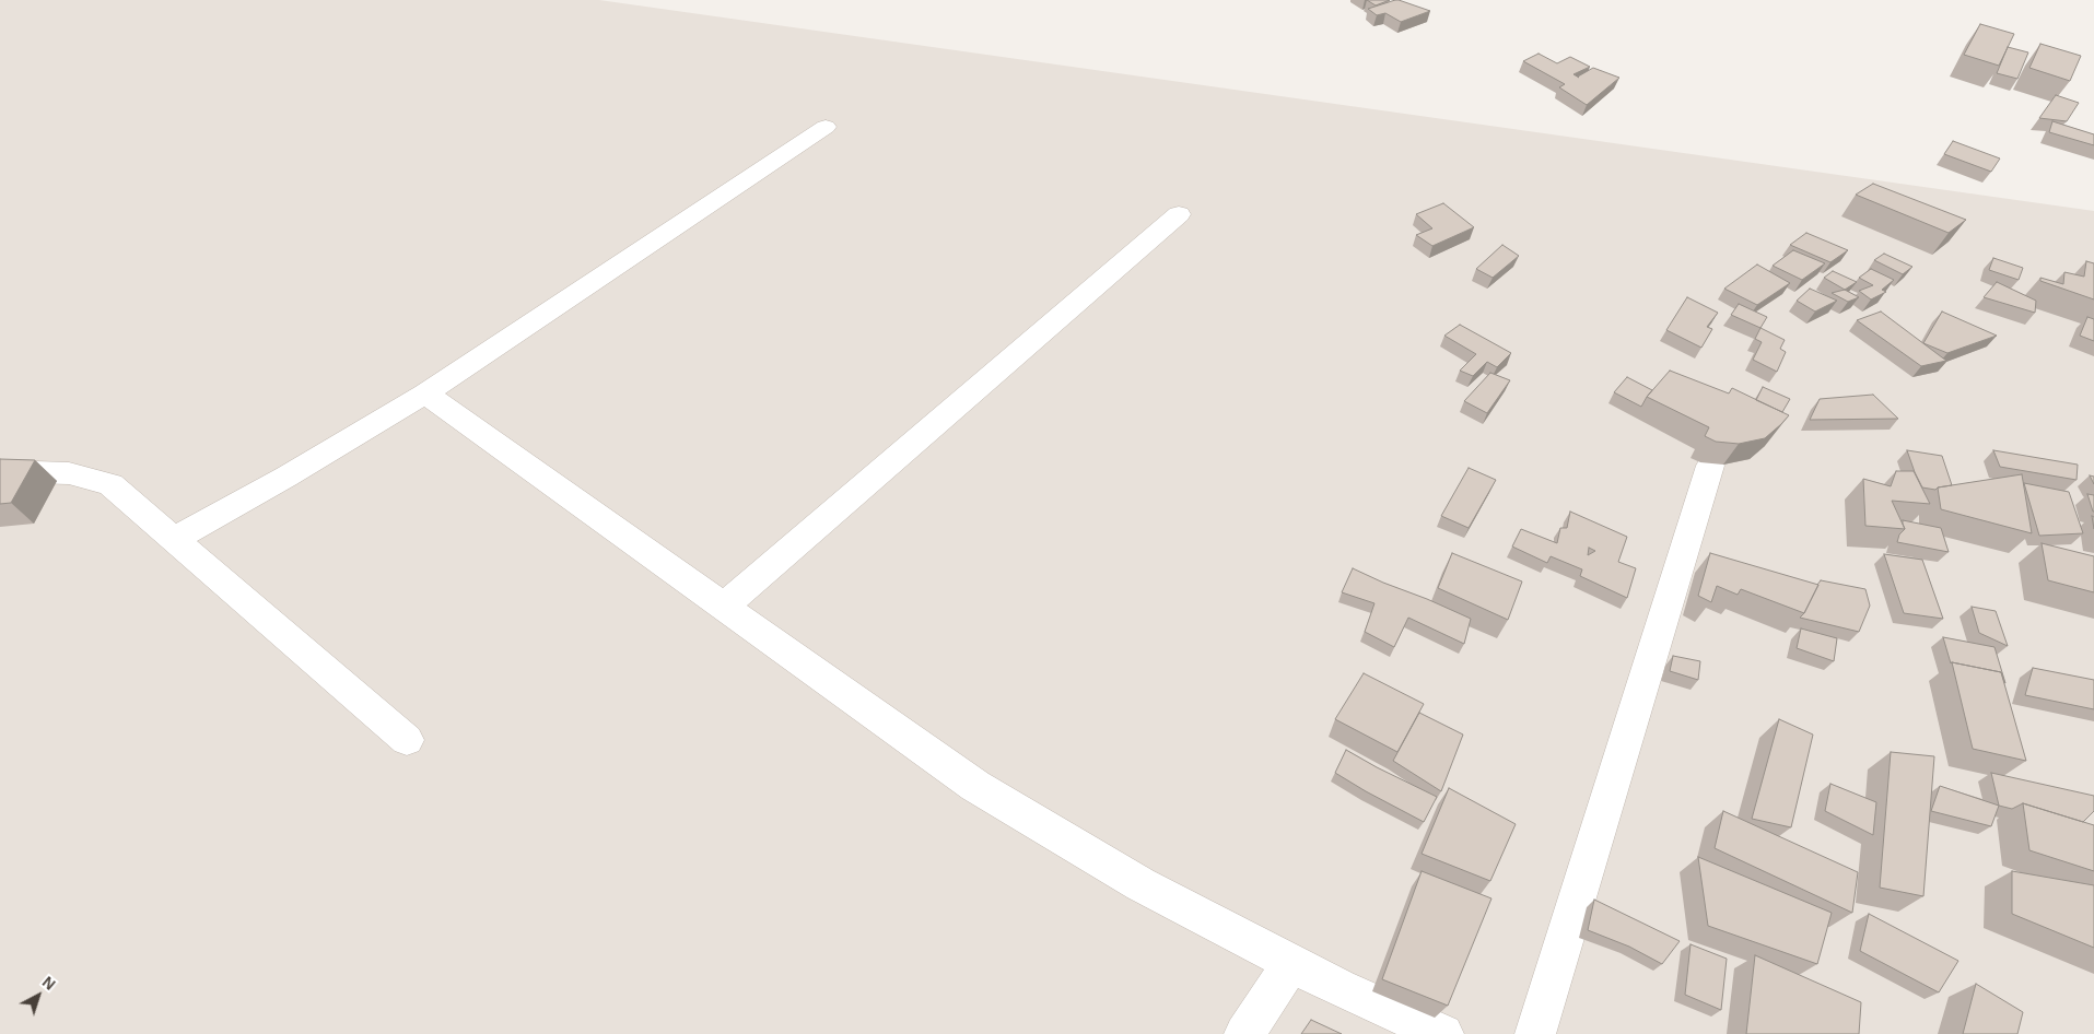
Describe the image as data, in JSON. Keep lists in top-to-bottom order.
{
  "north": "top right"
}
